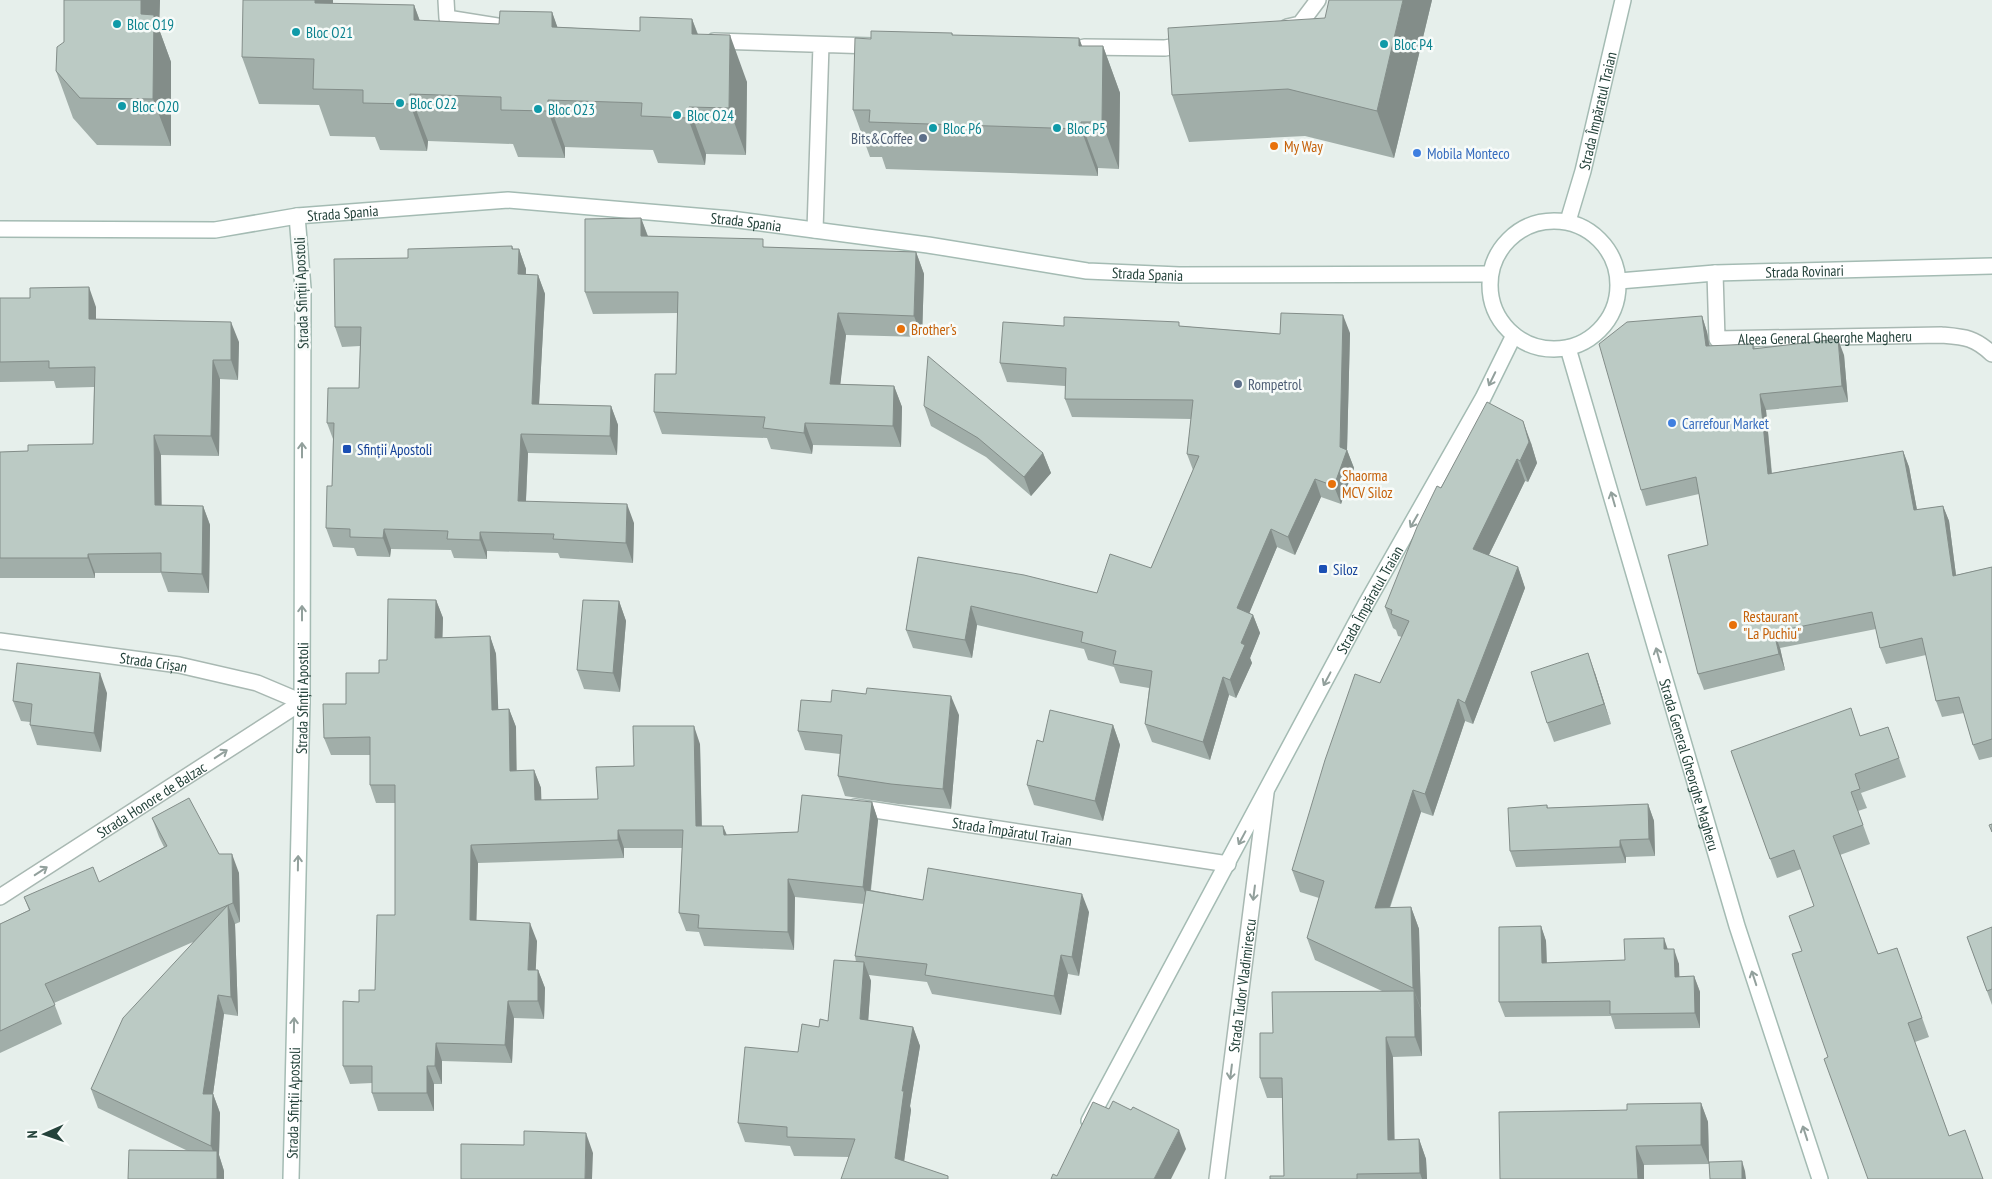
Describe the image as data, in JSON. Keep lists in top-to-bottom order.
{
  "streets": {
    "street": [
      "Strada Împăratul Traian",
      "Strada Spania",
      "Strada Rovinari",
      "Strada Sfinții Apostoli",
      "Aleea General Gheorghe Magheru",
      "Strada Crișan",
      "Strada General Gheorghe Magheru",
      "Strada Honore de Balzac",
      "Strada Tudor Vladimirescu"
    ]
  },
  "crossings": [
    ["Strada Împăratul Traian", "Strada Spania"],
    ["Strada Împăratul Traian", "Strada Rovinari"],
    ["Strada Împăratul Traian", "Strada General Gheorghe Magheru"],
    ["Strada Împăratul Traian", "Strada Tudor Vladimirescu"],
    ["Strada Spania", "Strada Rovinari"],
    ["Strada Spania", "Strada Sfinții Apostoli"],
    ["Strada Spania", "Strada General Gheorghe Magheru"],
    ["Strada Rovinari", "Aleea General Gheorghe Magheru"],
    ["Strada Rovinari", "Strada General Gheorghe Magheru"],
    ["Strada Sfinții Apostoli", "Strada Crișan"],
    ["Strada Sfinții Apostoli", "Strada Honore de Balzac"],
    ["Strada Crișan", "Strada Honore de Balzac"]
  ],
  "one_way": [
    "Strada Împăratul Traian",
    "Strada Sfinții Apostoli",
    "Strada General Gheorghe Magheru",
    "Strada Honore de Balzac",
    "Strada Tudor Vladimirescu"
  ],
  "places": {
    "other": [
      "Bloc O19",
      "Bloc O21",
      "Bloc P4",
      "Bloc O22",
      "Bloc O20",
      "Bloc O23",
      "Bloc O24",
      "Bloc P6",
      "Bloc P5",
      "Bits&Coffee",
      "My Way",
      "Mobila Monteco",
      "Brother's",
      "Rompetrol",
      "Carrefour Market",
      "Shaorma MCV Siloz",
      "Restaurant \"La Puchiu\""
    ],
    "transit": ["Sfinții Apostoli", "Siloz"]
  },
  "north": "left"
}
